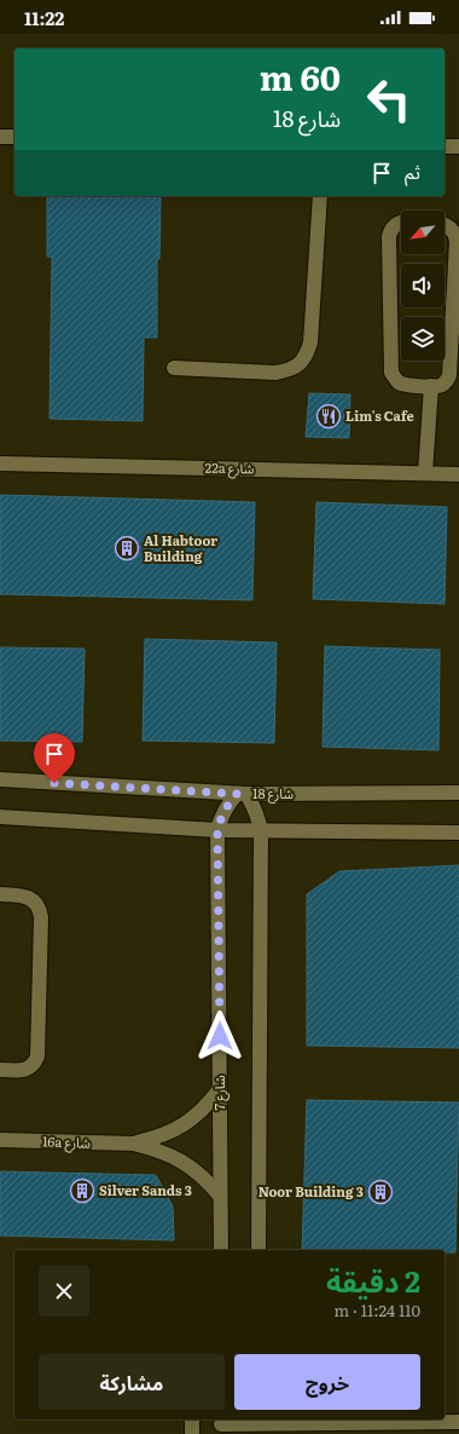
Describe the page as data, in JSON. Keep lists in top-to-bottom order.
{
  "streets": {
    "street": [
      "22a شارع",
      "شارع 18",
      "شارع 7",
      "16a شارع"
    ]
  },
  "crossings": [
    ["شارع 18", "شارع 7"],
    ["شارع 7", "16a شارع"]
  ],
  "places": {
    "restaurant": ["Lim's Cafe"],
    "building": ["Al Habtoor Building", "Silver Sands 3", "Noor Building 3"]
  },
  "north": "bottom left",
  "page": {
    "status": "11:22",
    "turn": ["60 m", "شارع 18"],
    "then": "ثم",
    "heading": ["2 دقيقة", "110 m · 11:24"],
    "buttons": ["خروج", "مشاركة"]
  }
}
